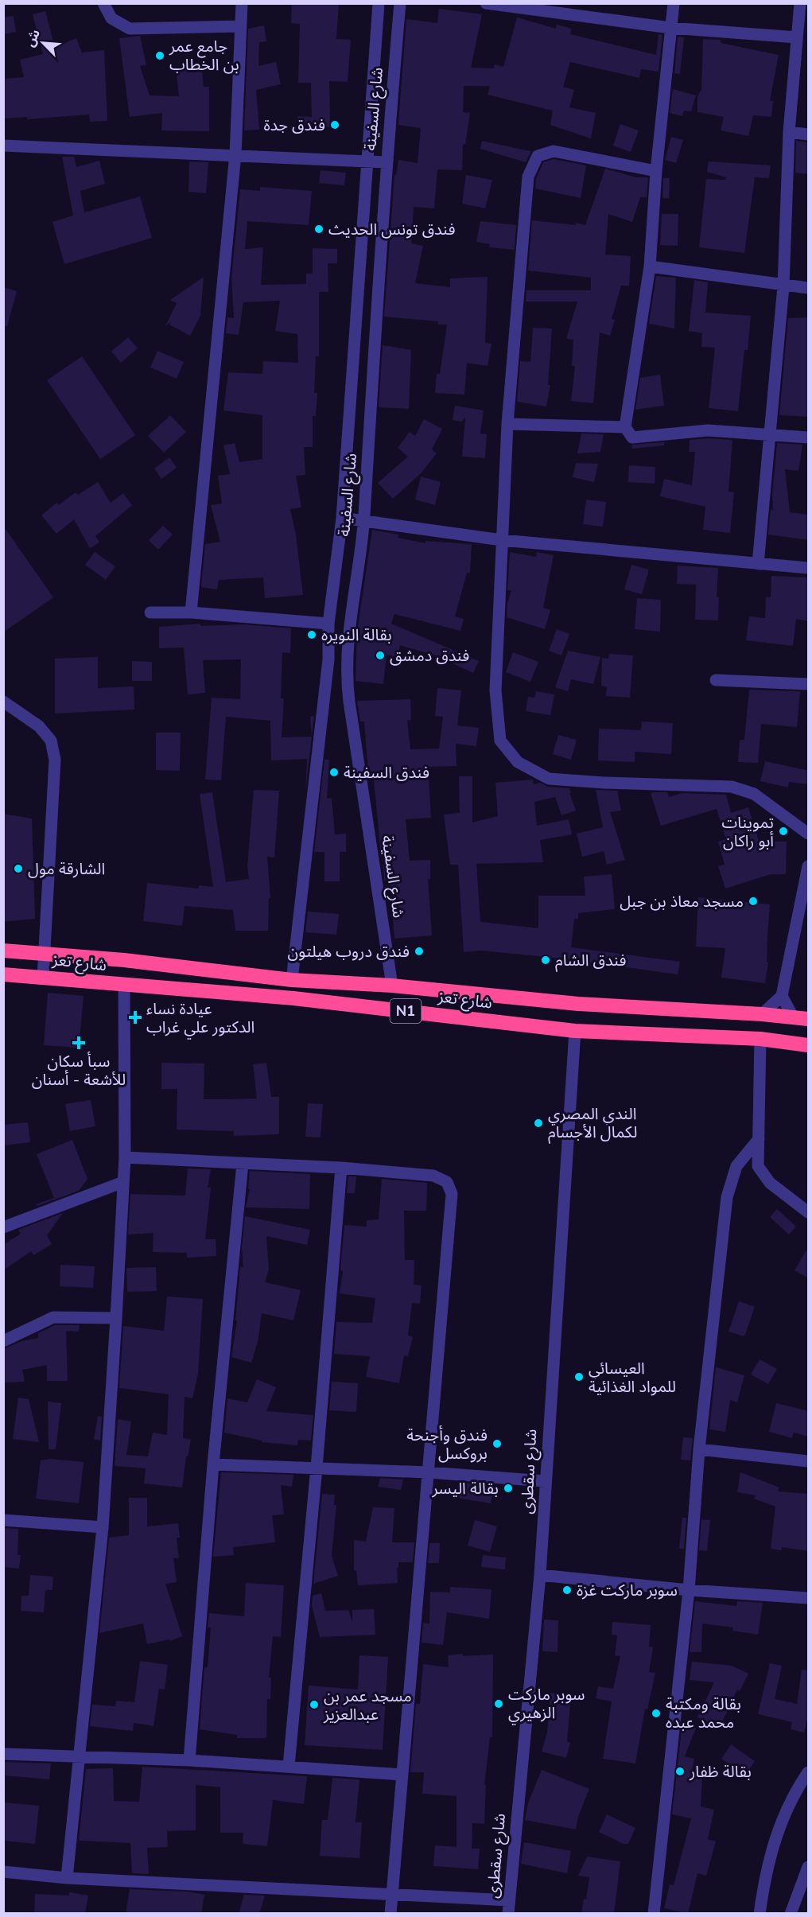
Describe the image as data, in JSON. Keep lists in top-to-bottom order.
{
  "streets": {
    "highway": ["شارع تعز", "N1"],
    "street": ["شارع السفينة", "شارع سقطرى"]
  },
  "crossings": [
    ["شارع السفينة", "شارع تعز"],
    ["شارع تعز", "شارع سقطرى"]
  ],
  "places": {
    "other": [
      "جامع عمر بن الخطاب",
      "فندق جدة",
      "فندق تونس الحديث",
      "بقالة النويره",
      "فندق دمشق",
      "فندق السفينة",
      "تموينات أبو راكان",
      "الشارقة مول",
      "مسجد معاذ بن جبل",
      "فندق دروب هيلتون",
      "فندق الشام",
      "الندي المصري لكمال الأجسام",
      "العيسائي للمواد الغذائية",
      "فندق وأجنحة بروكسل",
      "بقالة اليسر",
      "سوبر ماركت غزة",
      "سوبر ماركت الزهيري",
      "مسجد عمر بن عبدالعزيز",
      "بقالة ومكتبة محمد عبده",
      "بقالة ظفار"
    ],
    "health": ["عيادة نساء الدكتور علي غراب", "سبأ سكان للأشعة - أسنان"]
  },
  "north": "top left"
}
